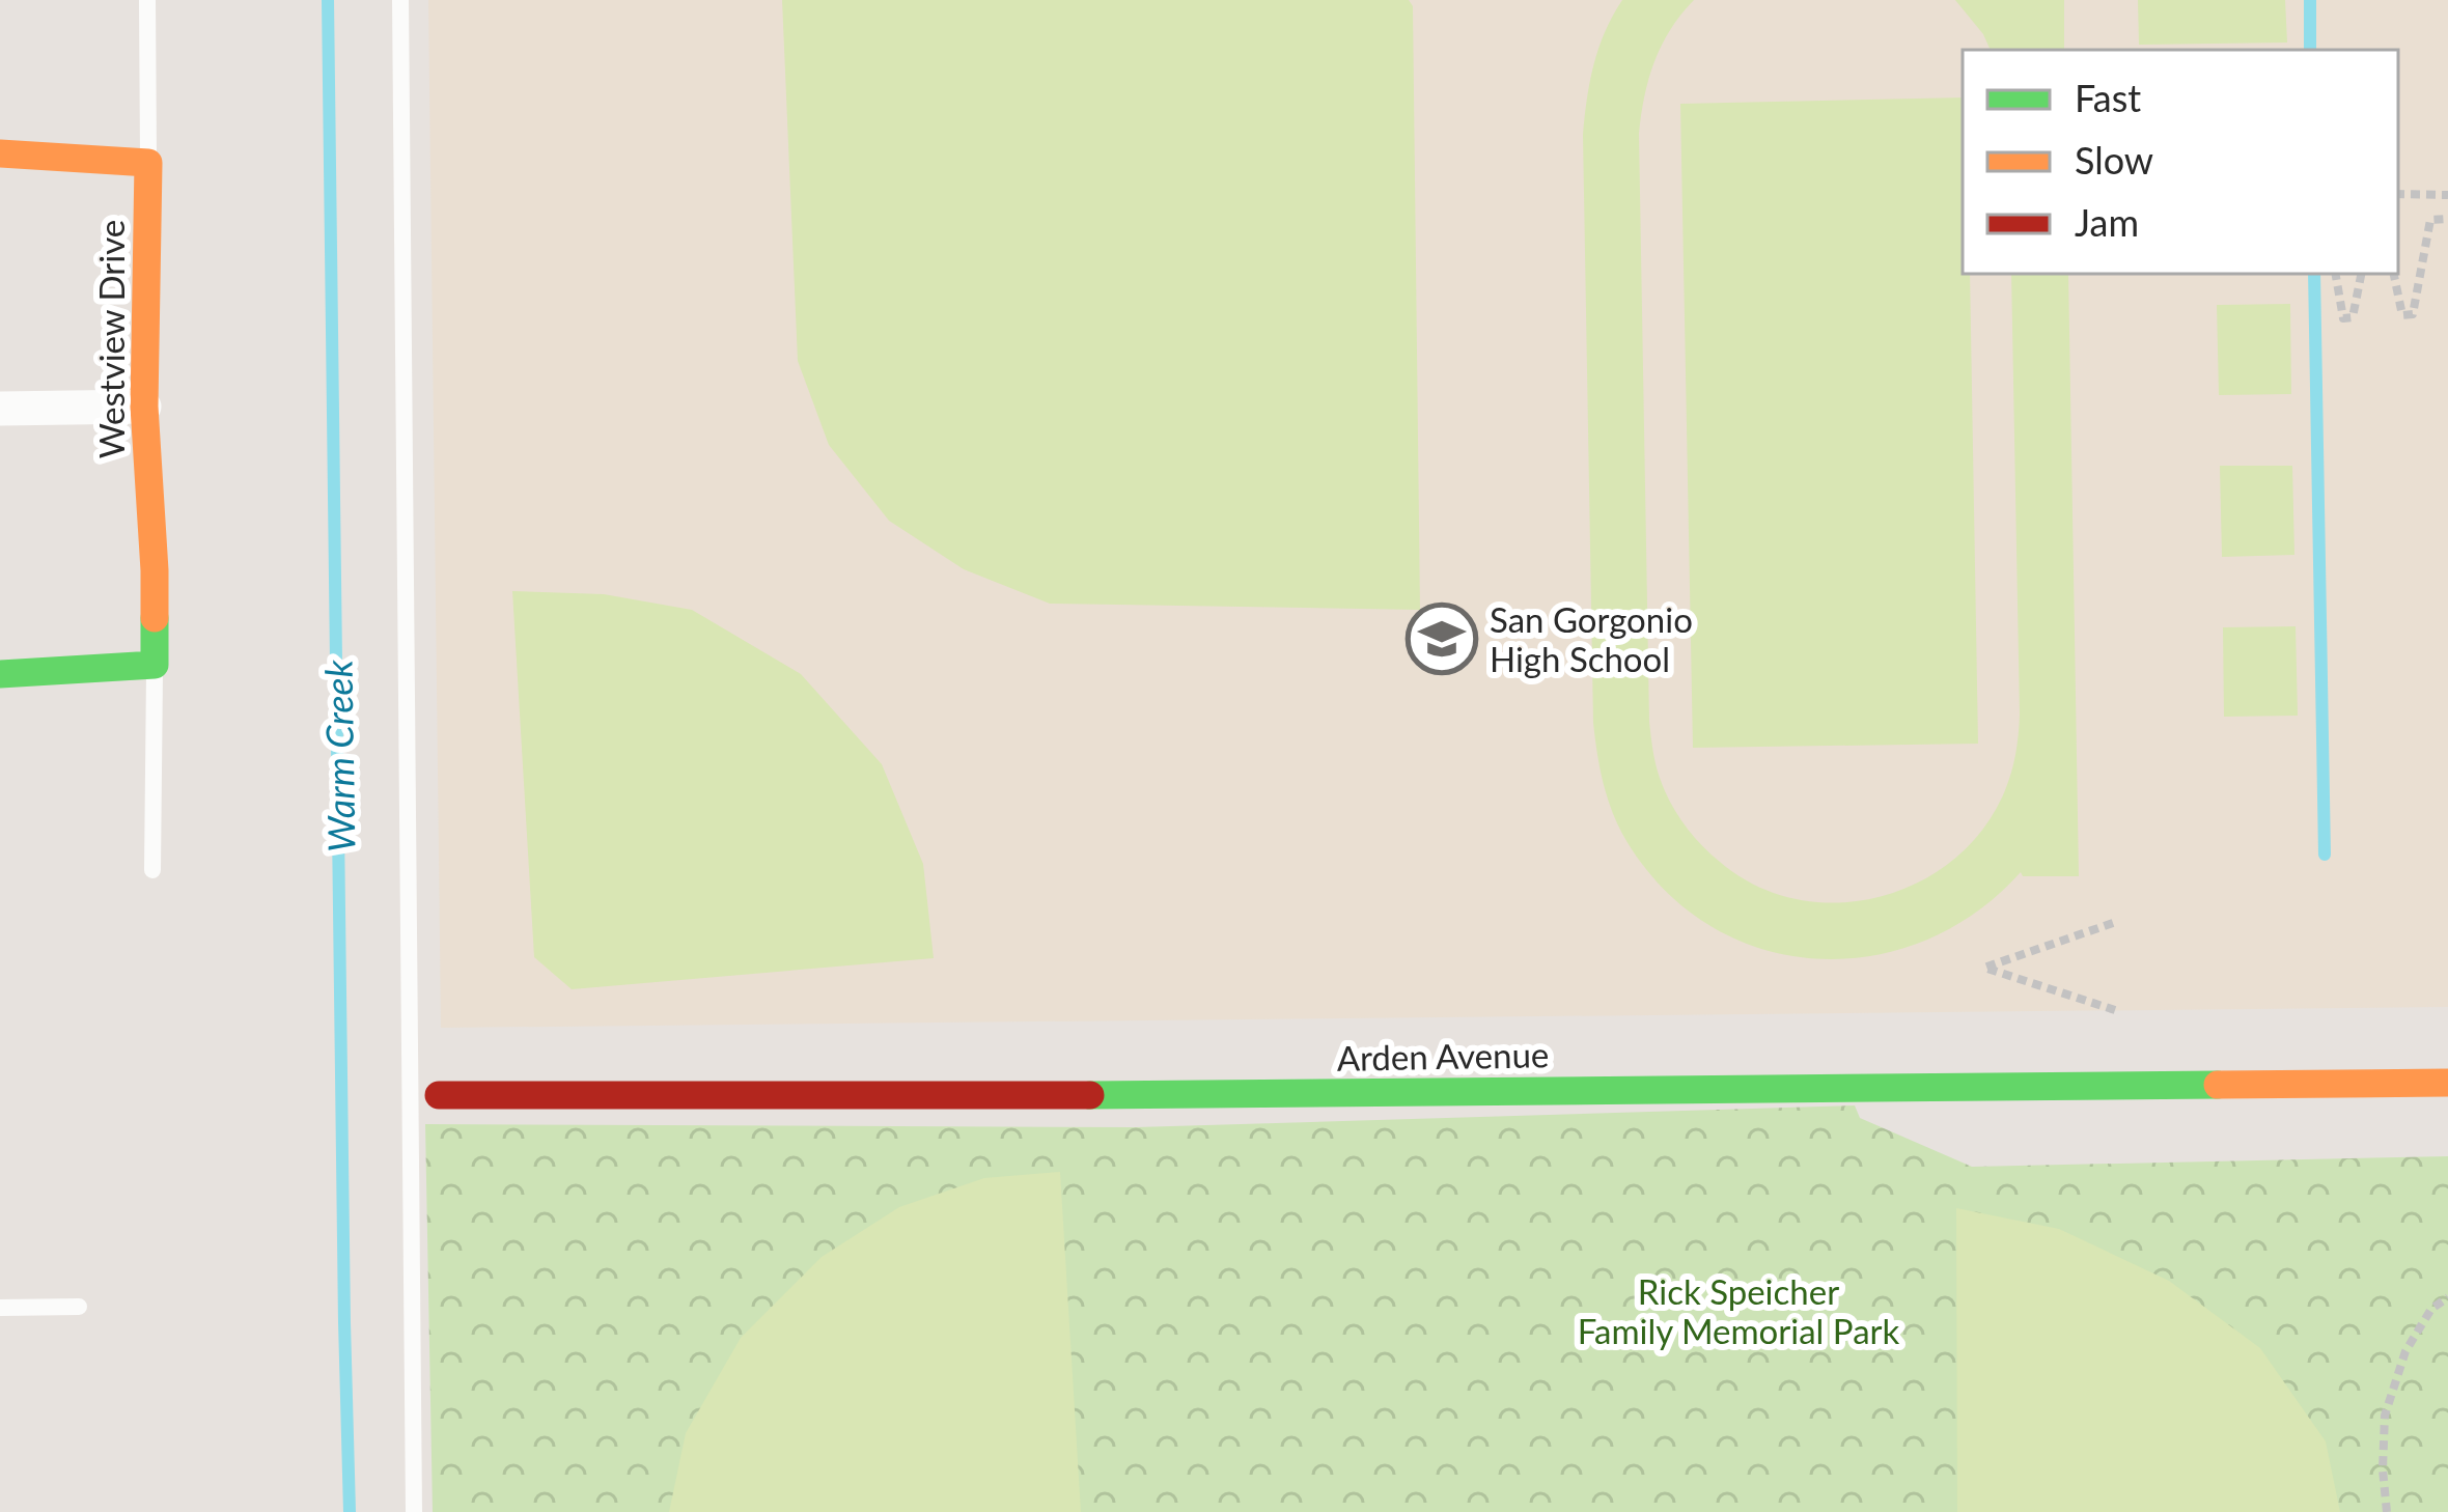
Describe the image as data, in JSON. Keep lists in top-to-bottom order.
{
  "streets": {
    "street": ["Westview Drive", "Arden Avenue"]
  },
  "water": ["Warm Creek"],
  "parks": ["Rick Speicher Family Memorial Park"],
  "places": {
    "school or university": ["San Gorgonio High School"]
  },
  "legend": ["Fast", "Slow", "Jam"]
}
